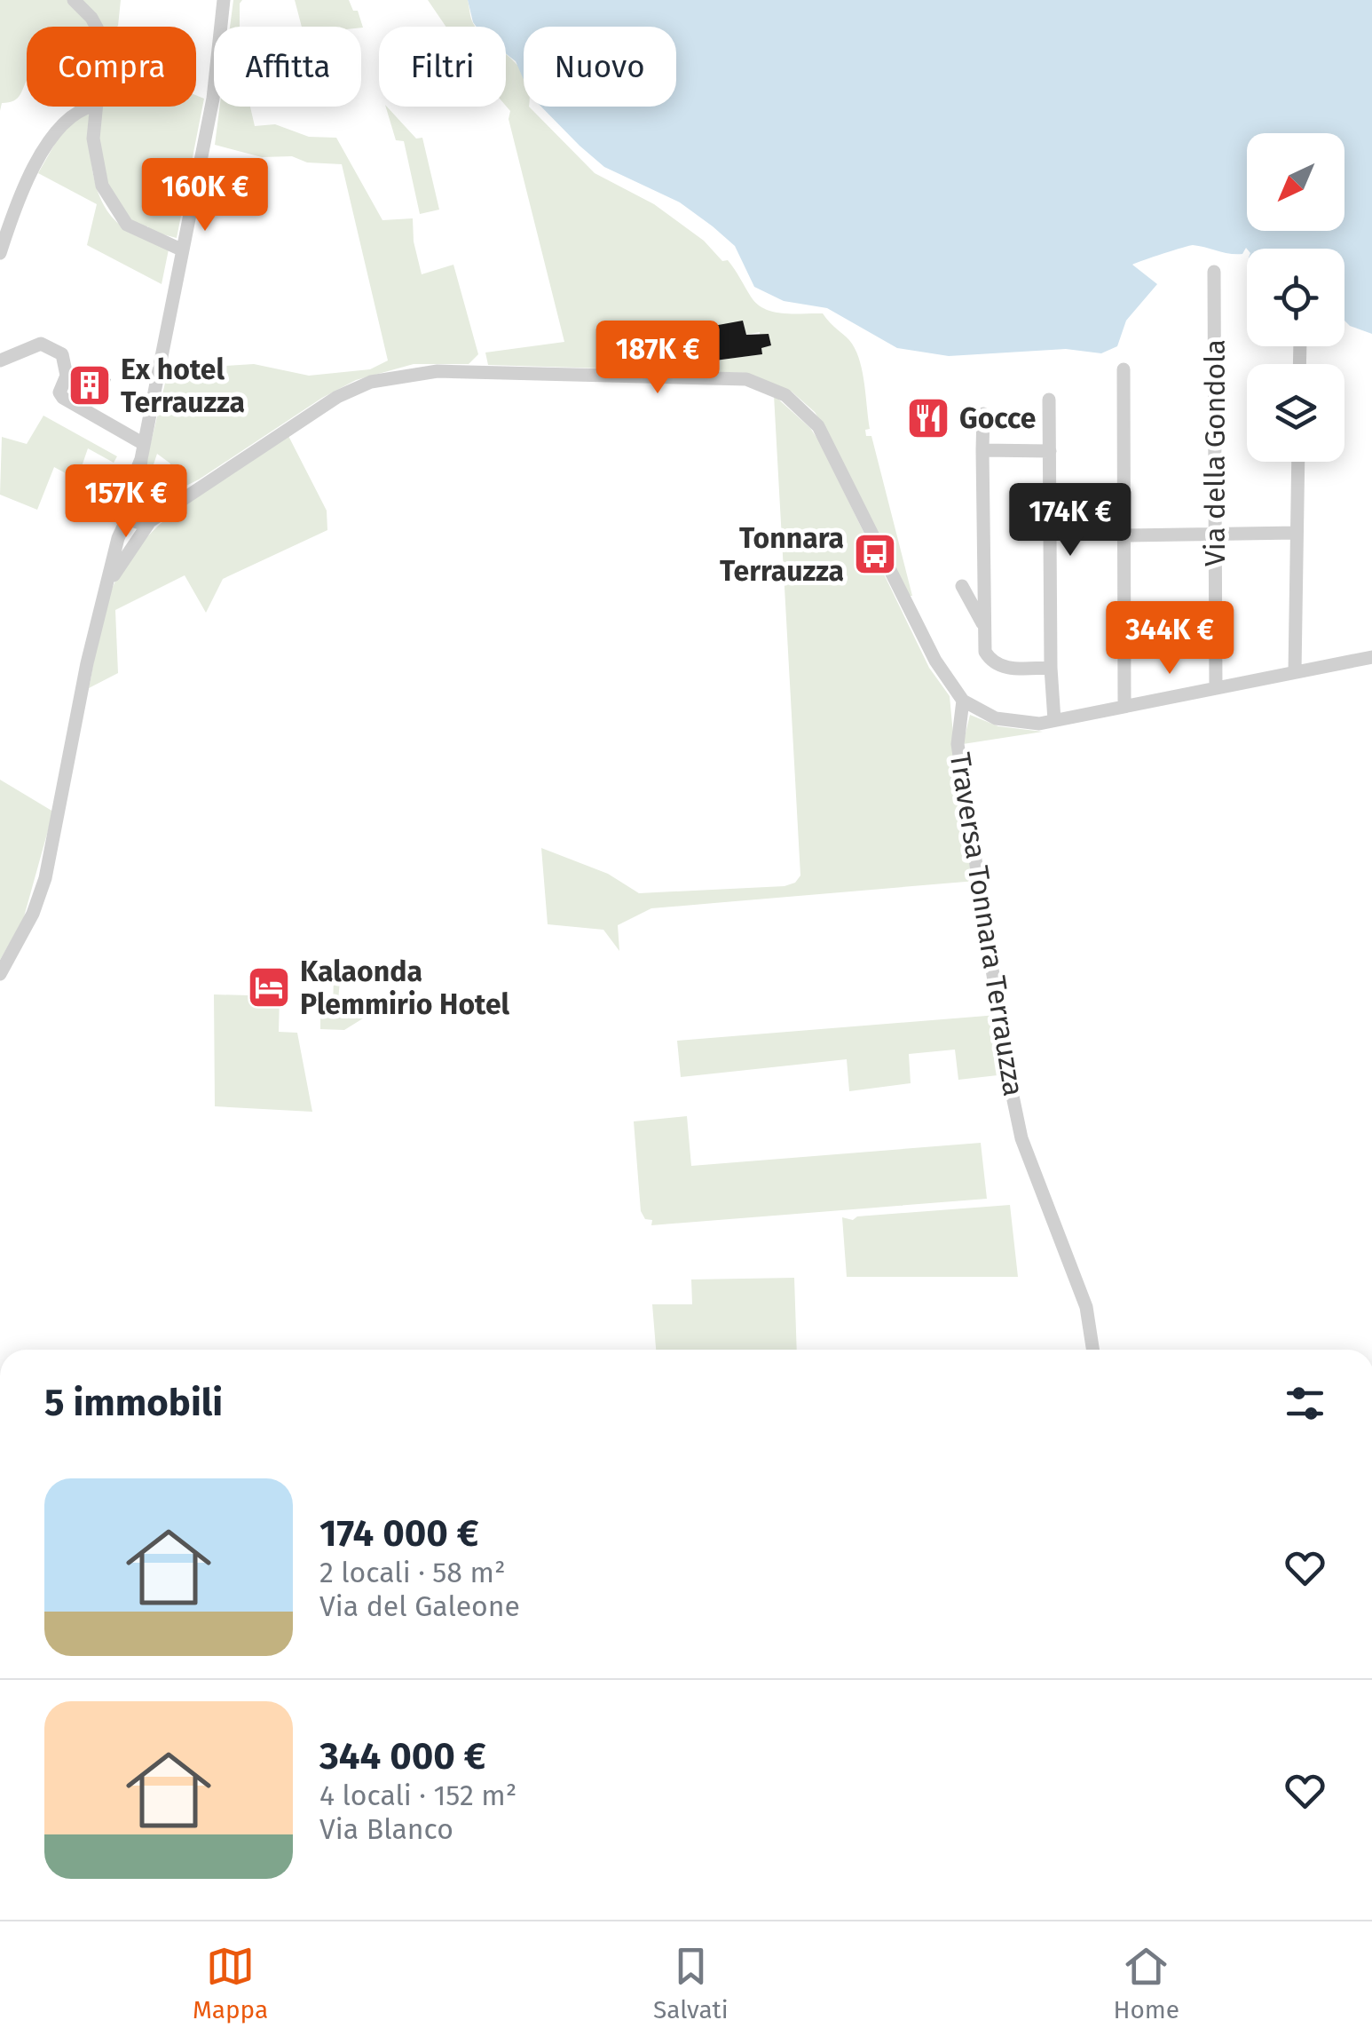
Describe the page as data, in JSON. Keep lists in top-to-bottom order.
{
  "streets": {
    "street": ["Via della Gondola", "Traversa Tonnara Terrauzza"]
  },
  "places": {
    "building": ["Ex hotel Terrauzza"],
    "restaurant": ["Gocce"],
    "bus stop": ["Tonnara Terrauzza"],
    "hotel": ["Kalaonda Plemmirio Hotel"]
  },
  "north": "bottom left",
  "page": {
    "chip": [
      "Compra",
      "Affitta",
      "Filtri",
      "Nuovo"
    ],
    "price": [
      "160K €",
      "187K €",
      "157K €",
      "174K €",
      "344K €"
    ],
    "heading": "5 immobili",
    "list": [
      {
        "name": "174 000 €",
        "note": "2 locali · 58 m² · Via del Galeone"
      },
      {
        "name": "344 000 €",
        "note": "4 locali · 152 m² · Via Blanco"
      }
    ],
    "tabs": ["Mappa", "Salvati", "Home"]
  }
}
